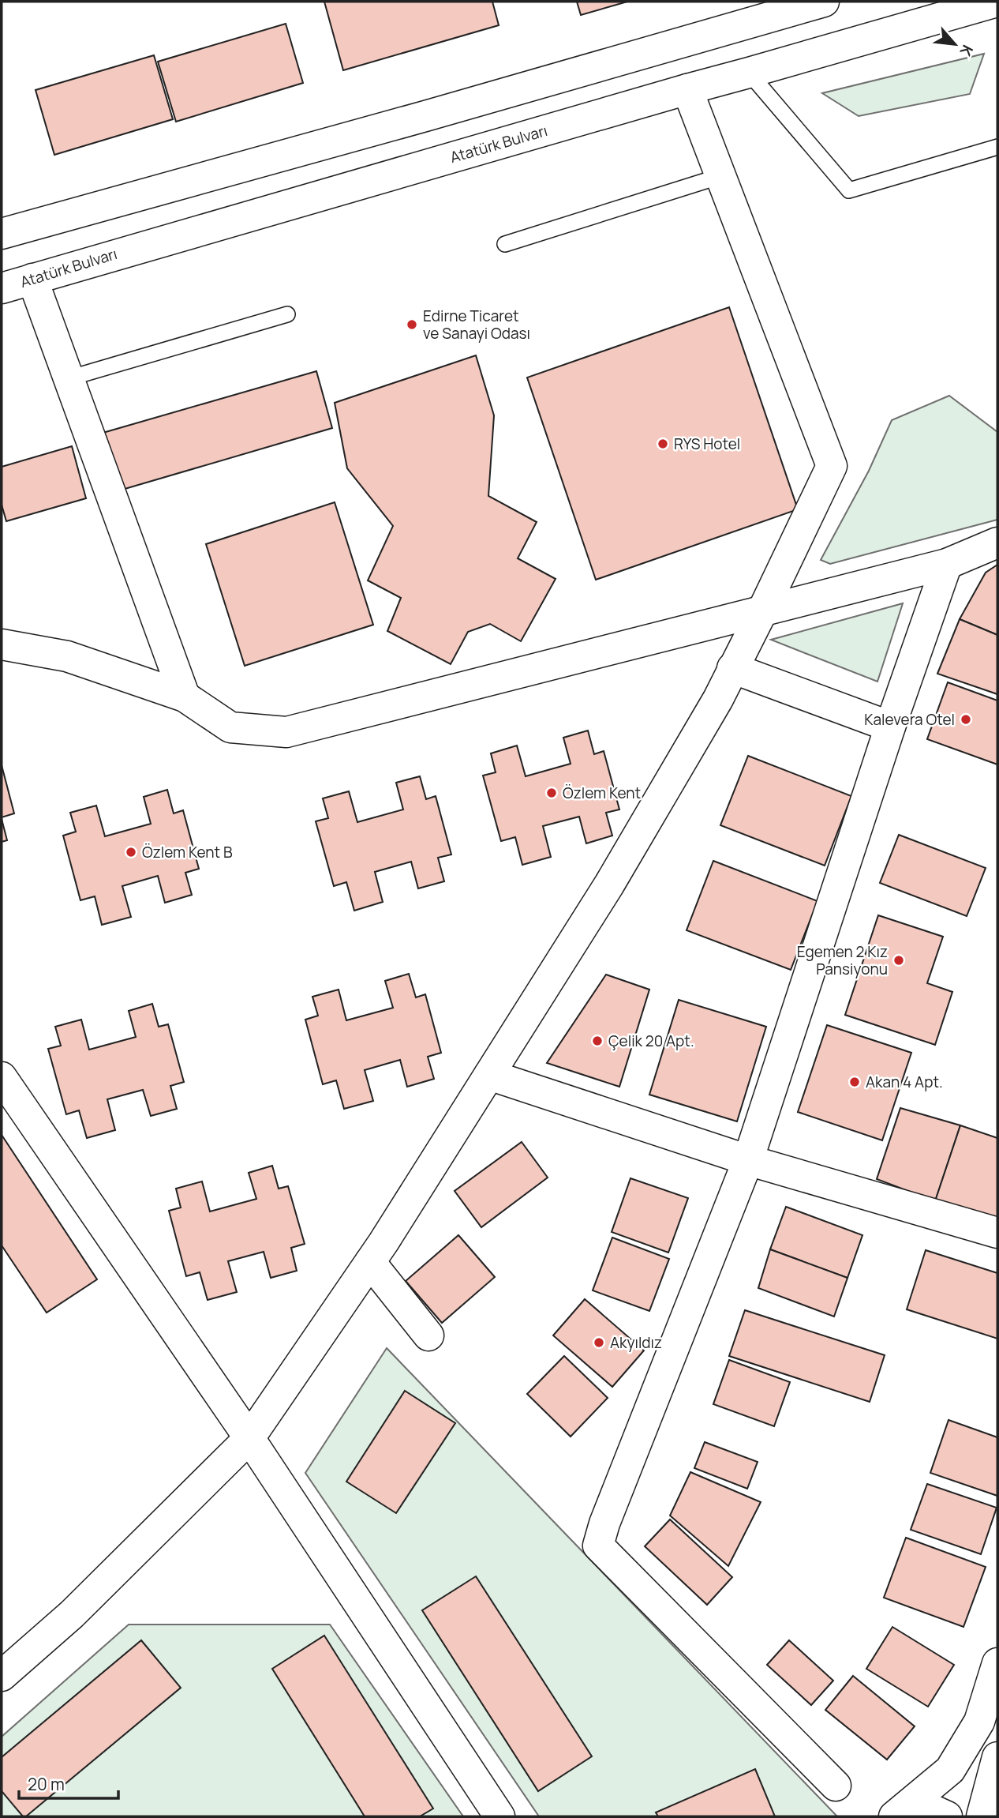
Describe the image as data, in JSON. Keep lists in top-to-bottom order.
{
  "streets": {
    "street": ["Atatürk Bulvarı"]
  },
  "places": [
    "Edirne Ticaret ve Sanayi Odası",
    "RYS Hotel",
    "Kalevera Otel",
    "Özlem Kent",
    "Özlem Kent B",
    "Egemen 2 Kız Pansiyonu",
    "Çelik 20 Apt.",
    "Akan 4 Apt.",
    "Akyıldız"
  ],
  "scale_bar": "20 m",
  "north": "bottom right"
}
